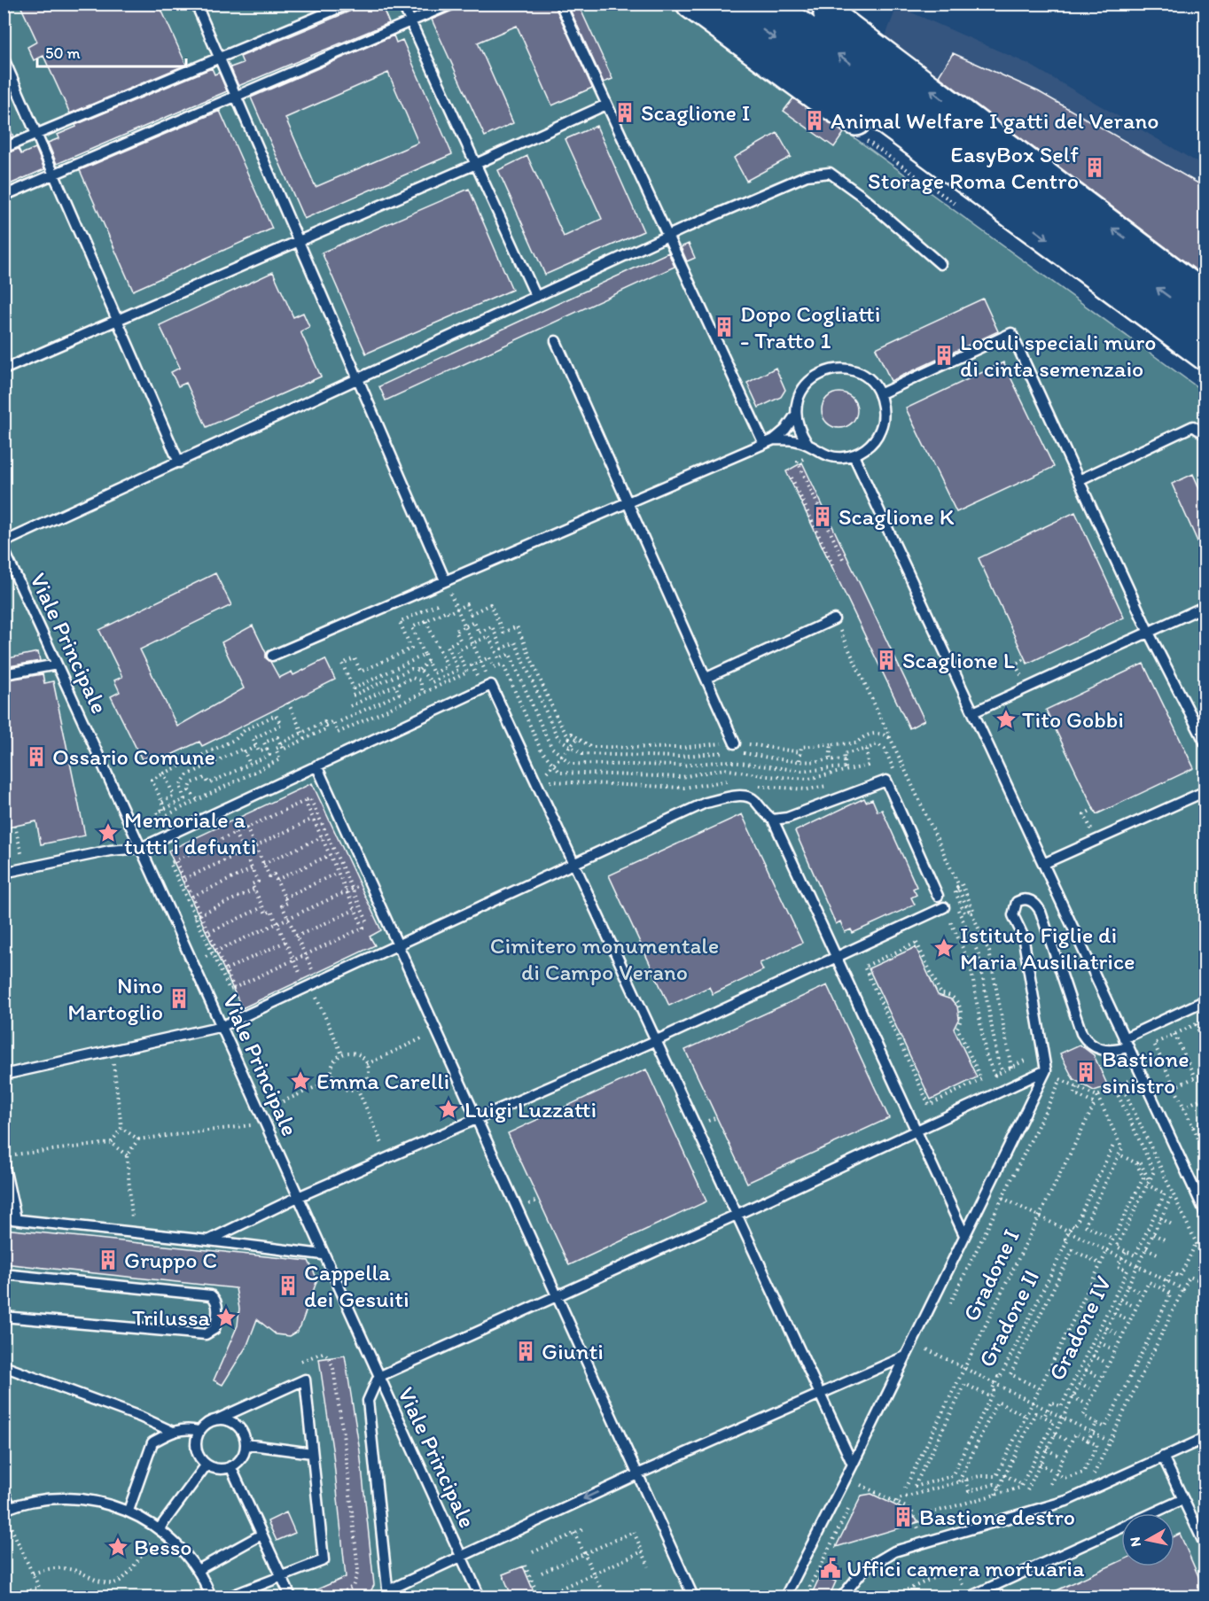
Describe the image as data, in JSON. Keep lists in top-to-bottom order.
{
  "streets": {
    "lane": ["Viale Principale"],
    "path": ["Gradone I", "Gradone II", "Gradone IV"]
  },
  "parks": ["Cimitero monumentale di Campo Verano"],
  "places": {
    "building": [
      "Scaglione I",
      "Animal Welfare I gatti del Verano",
      "EasyBox Self Storage Roma Centro",
      "Dopo Cogliatti - Tratto 1",
      "Loculi speciali muro di cinta semenzaio",
      "Scaglione K",
      "Scaglione L",
      "Ossario Comune",
      "Nino Martoglio",
      "Bastione sinistro",
      "Gruppo C",
      "Cappella dei Gesuiti",
      "Giunti",
      "Bastione destro"
    ],
    "place": [
      "Tito Gobbi",
      "Memoriale a tutti i defunti",
      "Istituto Figlie di Maria Ausiliatrice",
      "Emma Carelli",
      "Luigi Luzzatti",
      "Trilussa",
      "Besso"
    ],
    "public building": ["Uffici camera mortuaria"]
  },
  "scale_bar": "50 m",
  "north": "left"
}
